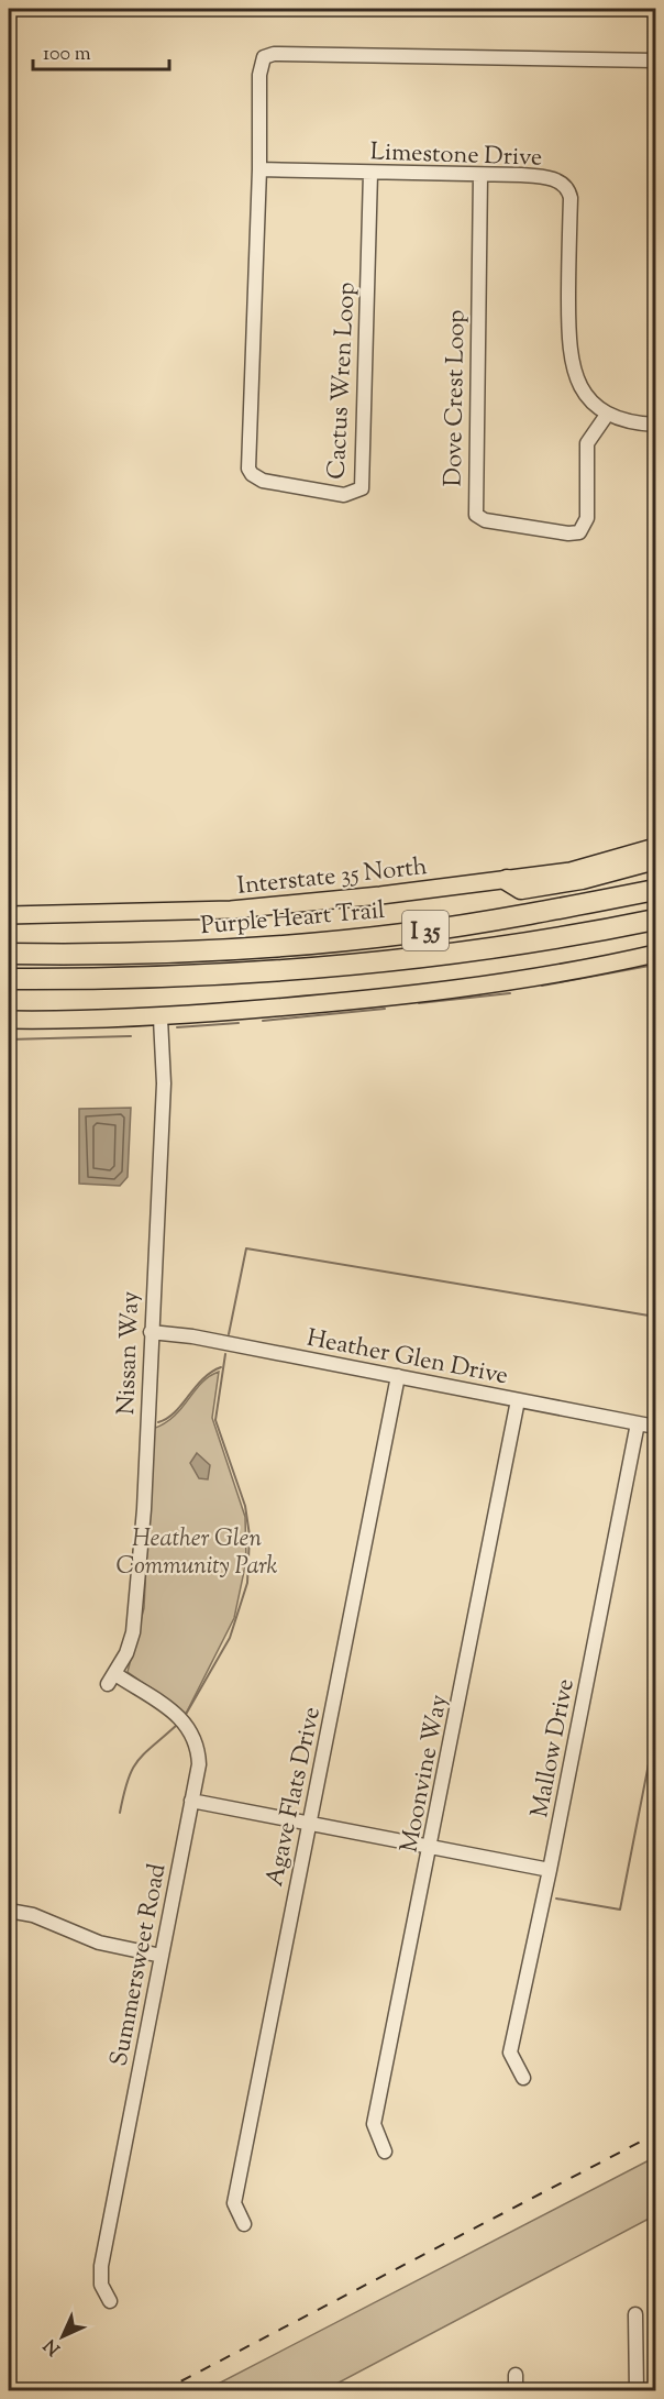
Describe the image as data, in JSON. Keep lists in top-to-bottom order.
{
  "streets": {
    "highway": ["Purple Heart Trail", "I 35"],
    "main road": ["Interstate 35 North"],
    "street": [
      "Limestone Drive",
      "Cactus Wren Loop",
      "Dove Crest Loop",
      "Nissan Way",
      "Heather Glen Drive",
      "Mallow Drive",
      "Moonvine Way",
      "Agave Flats Drive",
      "Summersweet Road"
    ]
  },
  "crossings": [
    ["Limestone Drive", "Cactus Wren Loop"],
    ["Limestone Drive", "Dove Crest Loop"],
    ["Nissan Way", "Heather Glen Drive"],
    ["Nissan Way", "Summersweet Road"],
    ["Heather Glen Drive", "Mallow Drive"],
    ["Heather Glen Drive", "Moonvine Way"],
    ["Heather Glen Drive", "Agave Flats Drive"]
  ],
  "parks": ["Heather Glen Community Park"],
  "scale_bar": "100 m",
  "north": "bottom left"
}
